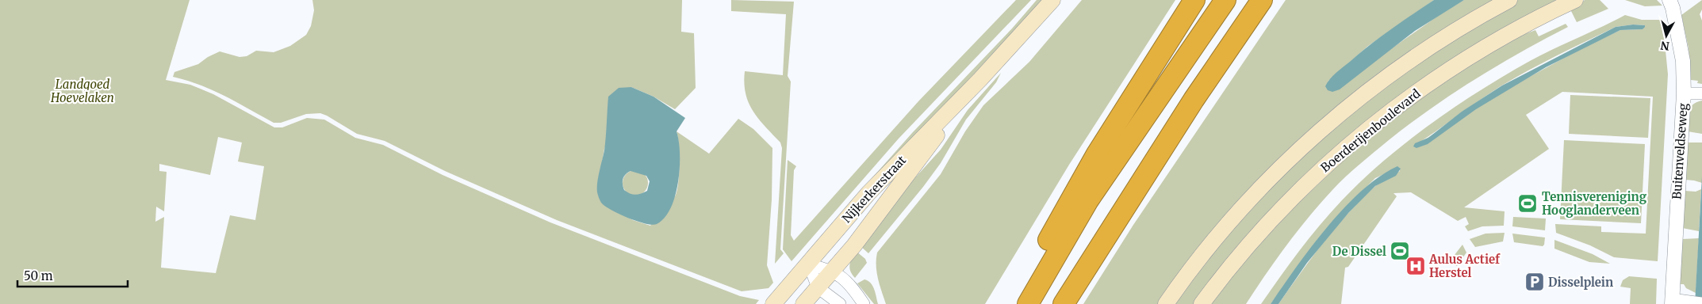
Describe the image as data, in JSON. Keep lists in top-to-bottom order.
{
  "streets": {
    "main road": ["Boerderijenboulevard", "Nijkerkerstraat"],
    "street": ["Buitenveldseweg"]
  },
  "parks": ["Landgoed Hoevelaken"],
  "places": {
    "sports": ["Tennisvereniging Hooglanderveen", "De Dissel"],
    "hospital": ["Aulus Actief Herstel"],
    "parking": ["Disselplein"]
  },
  "scale_bar": "50 m",
  "north": "bottom"
}
